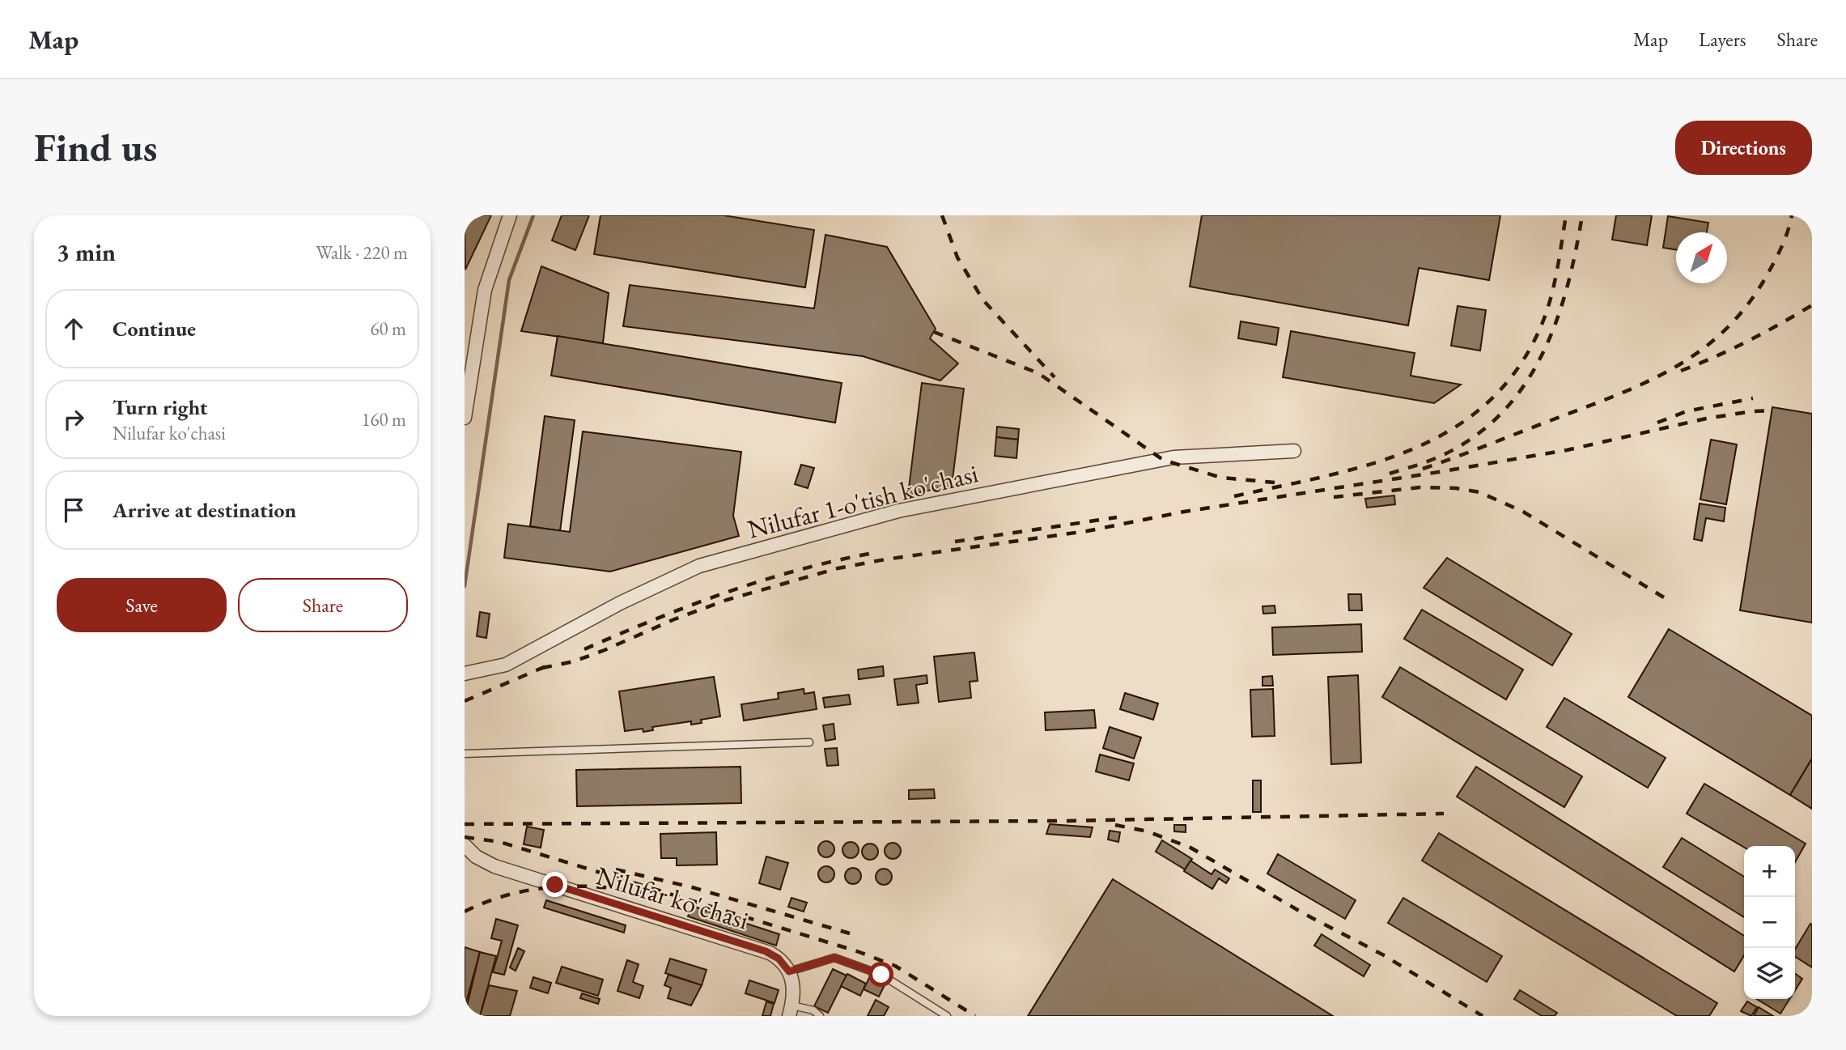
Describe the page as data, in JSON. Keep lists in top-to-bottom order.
{
  "streets": {
    "street": ["Nilufar 1-o'tish ko'chasi", "Nilufar ko'chasi"]
  },
  "north": "top right",
  "page": {
    "header": "Map",
    "nav": ["Map", "Layers", "Share"],
    "buttons": [
      "Directions",
      ["Save", "Share"]
    ],
    "title": "Find us",
    "heading": ["3 min", "Walk · 220 m"],
    "list": [
      ["Continue", "60 m"],
      ["Turn right", "Nilufar ko'chasi", "160 m"],
      "Arrive at destination"
    ],
    "map_buttons": ["+", "−"]
  }
}
